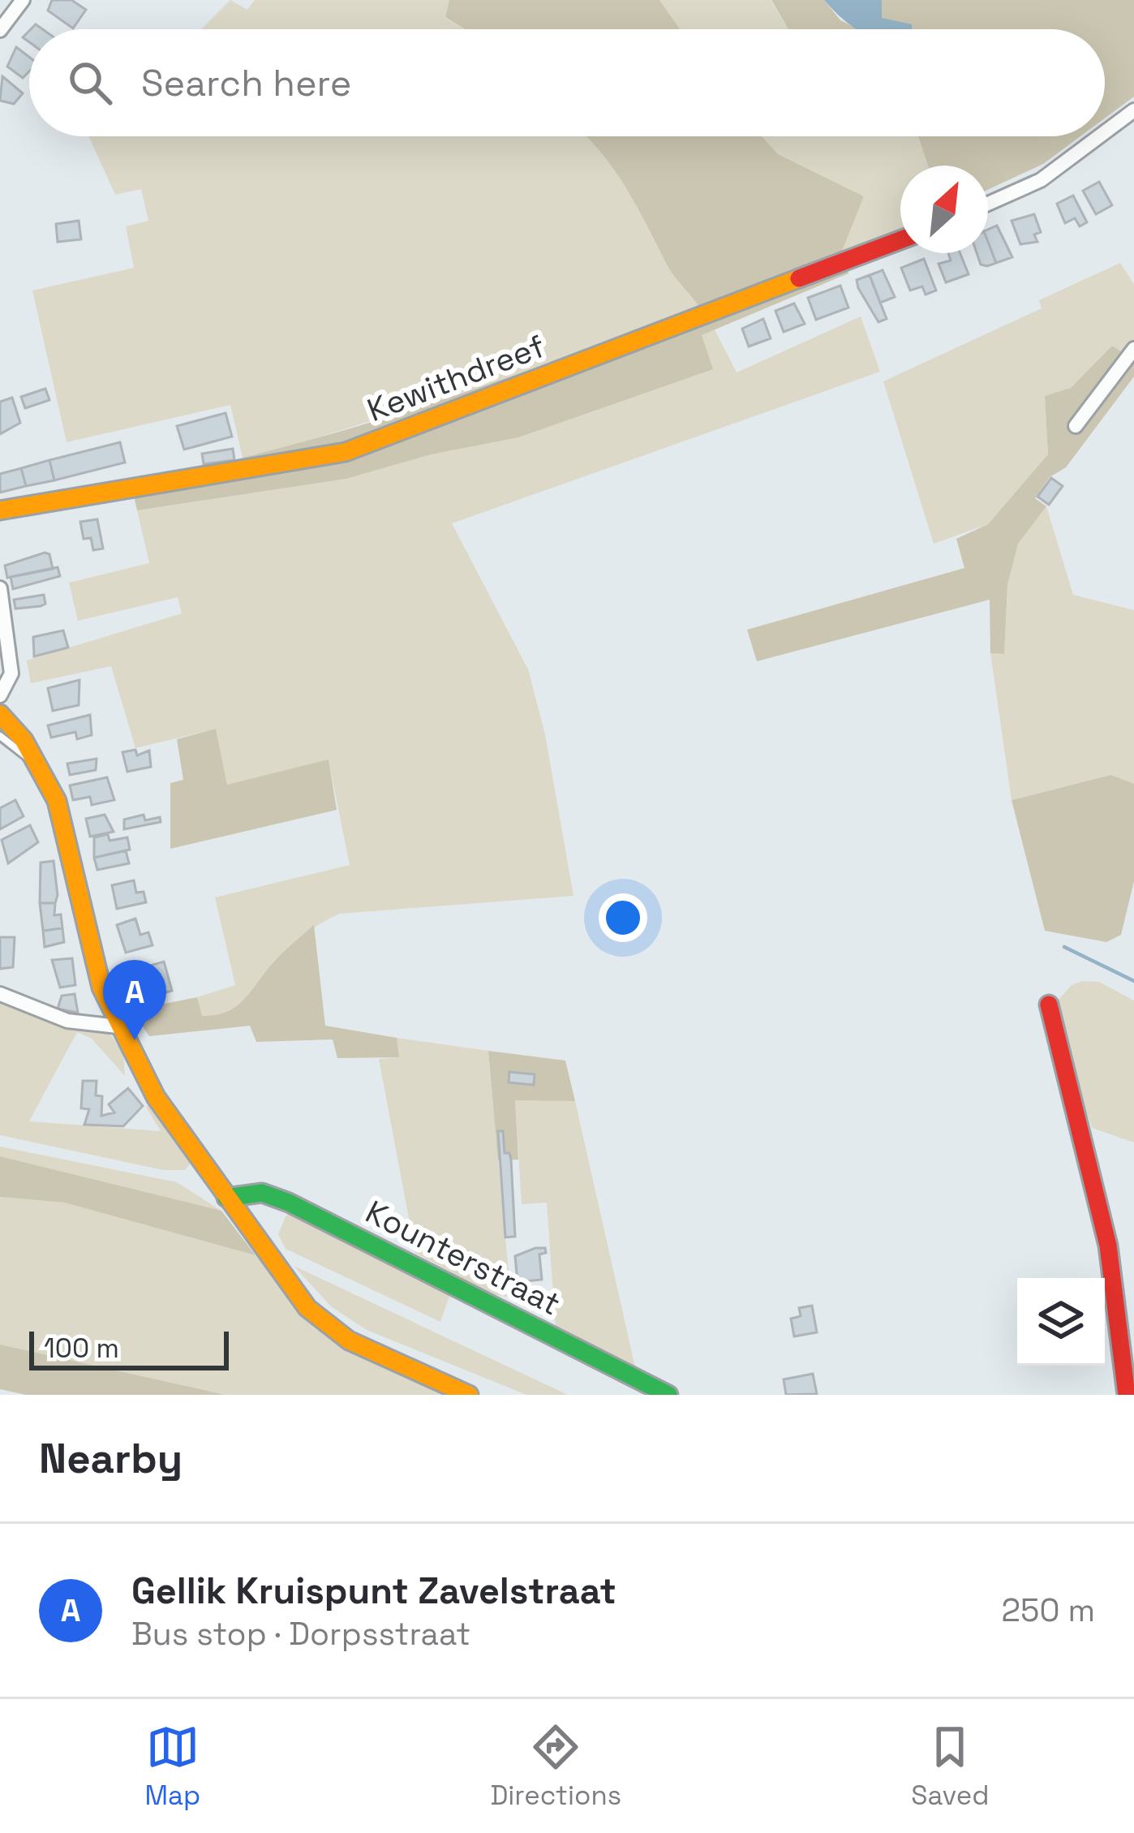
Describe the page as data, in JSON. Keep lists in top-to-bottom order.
{
  "streets": {
    "street": ["Kewithdreef", "Kounterstraat"]
  },
  "scale_bar": "100 m",
  "north": "top right",
  "page": {
    "search": "Search here",
    "pins": "A",
    "scale": "100 m",
    "heading": "Nearby",
    "list": [
      {
        "mark": "A",
        "name": "Gellik Kruispunt Zavelstraat",
        "note": "Bus stop · Dorpsstraat",
        "value": "250 m"
      }
    ],
    "nav": ["Map", "Directions", "Saved"]
  }
}
